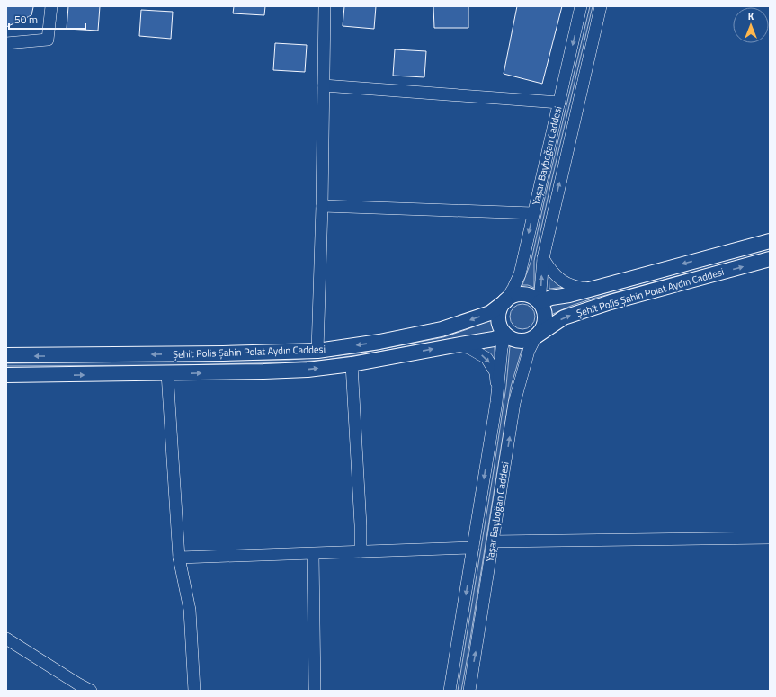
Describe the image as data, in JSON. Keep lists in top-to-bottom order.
{
  "streets": {
    "main road": ["Şehit Polis Şahin Polat Aydın Caddesi"],
    "street": ["Yaşar Bayboğan Caddesi"]
  },
  "crossings": [
    ["Yaşar Bayboğan Caddesi", "Şehit Polis Şahin Polat Aydın Caddesi"]
  ],
  "scale_bar": "50 m",
  "north": "top"
}
